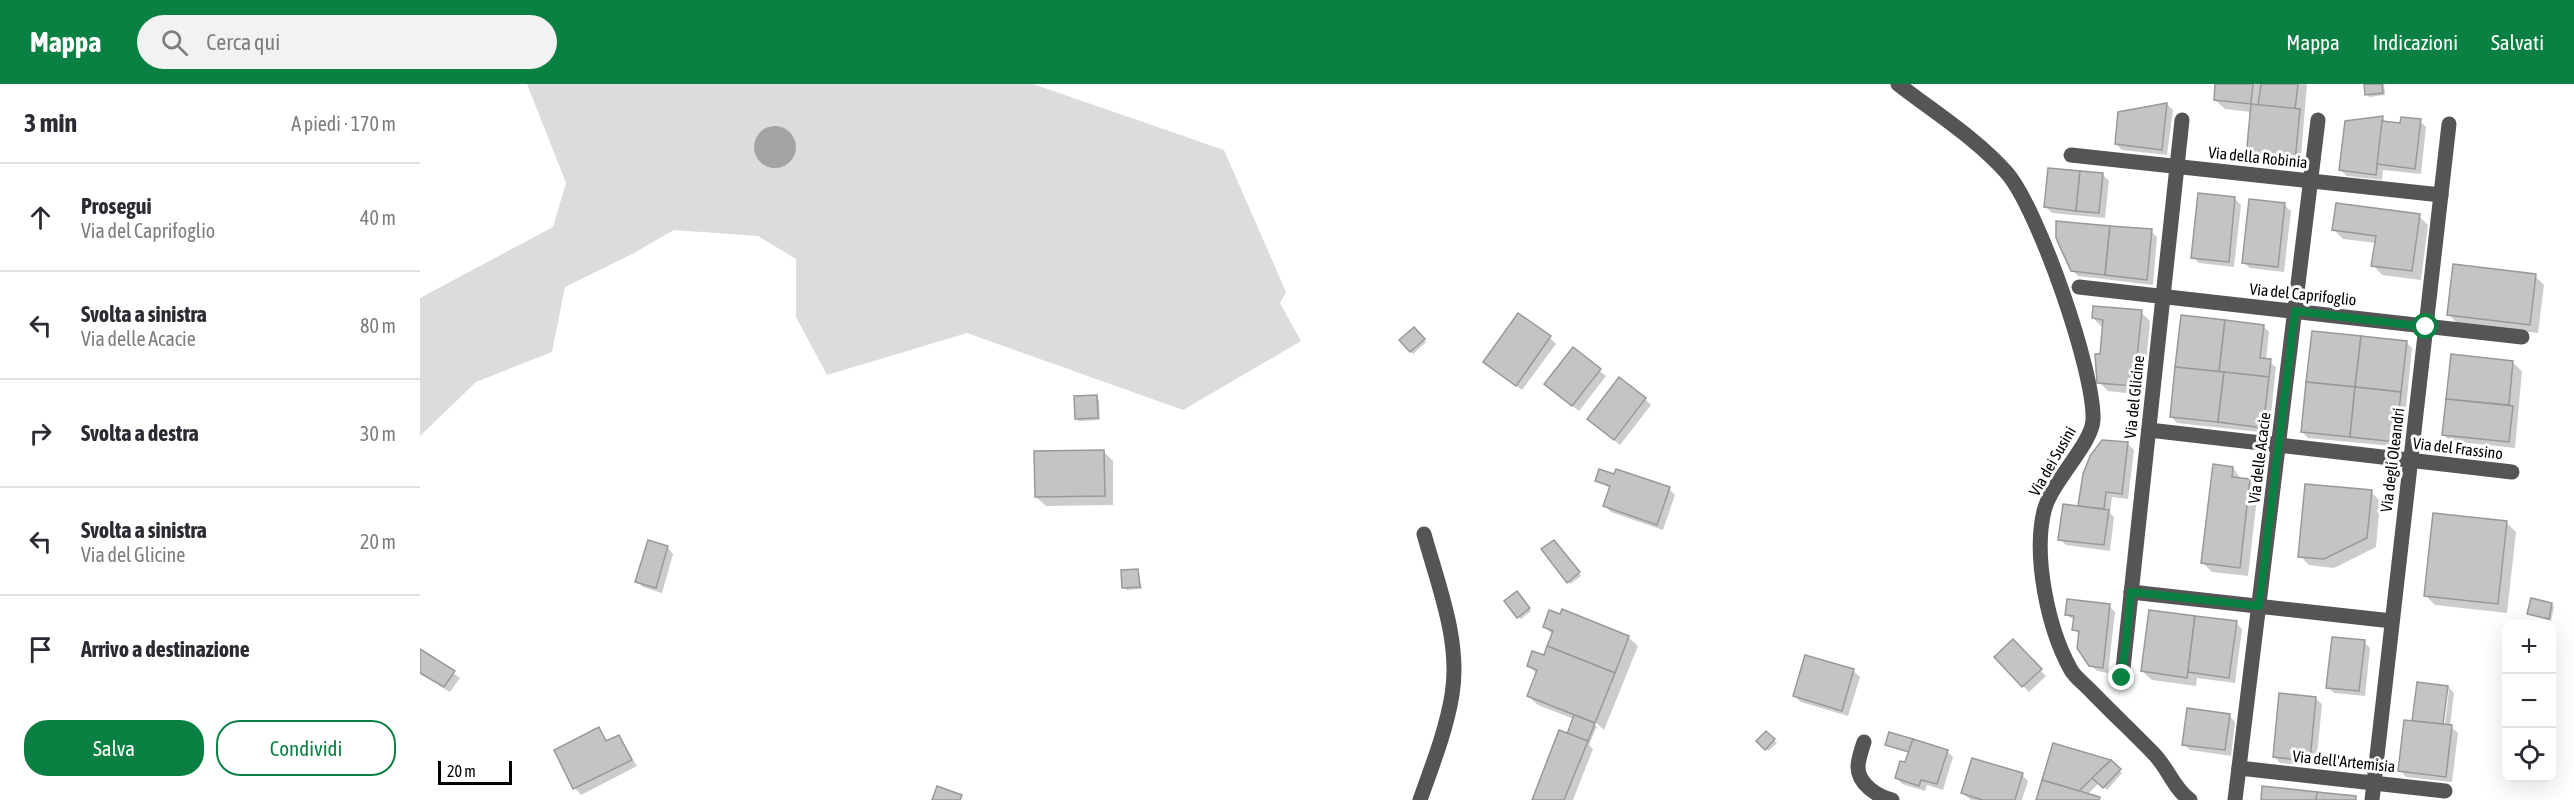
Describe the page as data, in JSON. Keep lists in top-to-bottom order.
{
  "streets": {
    "street": [
      "Via della Robinia",
      "Via del Caprifoglio",
      "Via del Glicine",
      "Via del Frassino",
      "Via delle Acacie",
      "Via degli Oleandri",
      "Via dei Susini",
      "Via dell'Artemisia"
    ]
  },
  "crossings": [
    ["Via della Robinia", "Via del Glicine"],
    ["Via della Robinia", "Via delle Acacie"],
    ["Via della Robinia", "Via degli Oleandri"],
    ["Via del Caprifoglio", "Via del Glicine"],
    ["Via del Caprifoglio", "Via delle Acacie"],
    ["Via del Caprifoglio", "Via degli Oleandri"],
    ["Via del Glicine", "Via del Frassino"],
    ["Via del Frassino", "Via delle Acacie"],
    ["Via del Frassino", "Via degli Oleandri"],
    ["Via delle Acacie", "Via dell'Artemisia"],
    ["Via degli Oleandri", "Via dell'Artemisia"]
  ],
  "scale_bar": "20 m",
  "page": {
    "header": "Mappa",
    "search": "Cerca qui",
    "nav": ["Mappa", "Indicazioni", "Salvati"],
    "heading": ["3 min", "A piedi · 170 m"],
    "list": [
      ["Prosegui", "Via del Caprifoglio", "40 m"],
      ["Svolta a sinistra", "Via delle Acacie", "80 m"],
      ["Svolta a destra", "30 m"],
      ["Svolta a sinistra", "Via del Glicine", "20 m"],
      "Arrivo a destinazione"
    ],
    "map_buttons": ["+", "−"],
    "buttons": ["Salva", "Condividi"],
    "scale": "20 m"
  }
}
